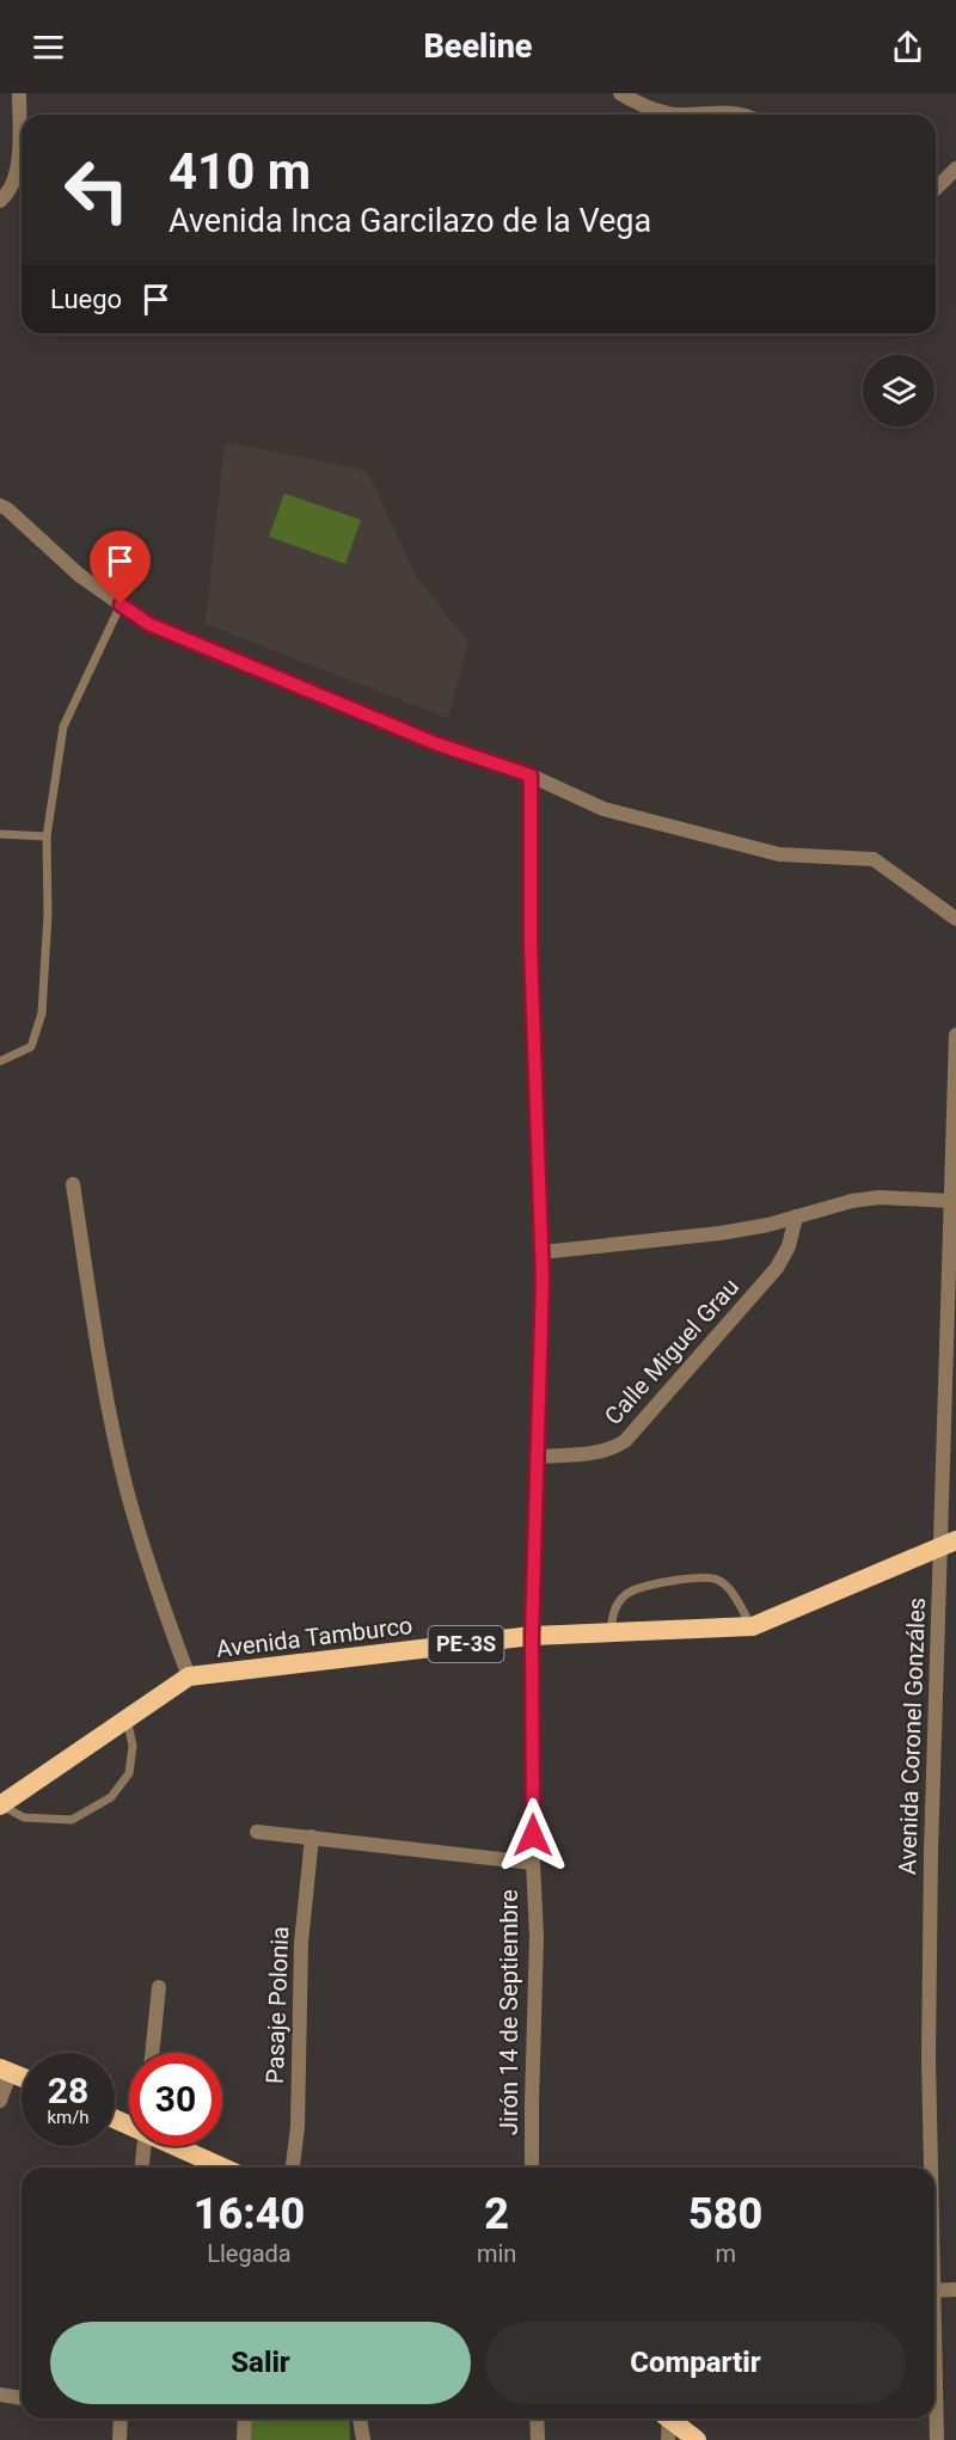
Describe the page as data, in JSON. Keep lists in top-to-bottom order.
{
  "streets": {
    "highway": ["Avenida Tamburco", "PE-3S"],
    "street": [
      "Calle Miguel Grau",
      "Avenida Coronel Gonzáles",
      "Pasaje Polonia",
      "Jirón 14 de Septiembre"
    ]
  },
  "crossings": [
    ["Calle Miguel Grau", "Jirón 14 de Septiembre"],
    ["Avenida Tamburco", "Avenida Coronel Gonzáles"],
    ["Avenida Tamburco", "Jirón 14 de Septiembre"]
  ],
  "page": {
    "header": "Beeline",
    "turn": ["410 m", "Avenida Inca Garcilazo de la Vega"],
    "then": "Luego",
    "speed": "28 km/h",
    "limit": "30",
    "eta": [
      "16:40",
      "Llegada",
      "2",
      "min",
      "580",
      "m"
    ],
    "buttons": ["Salir", "Compartir"]
  }
}
